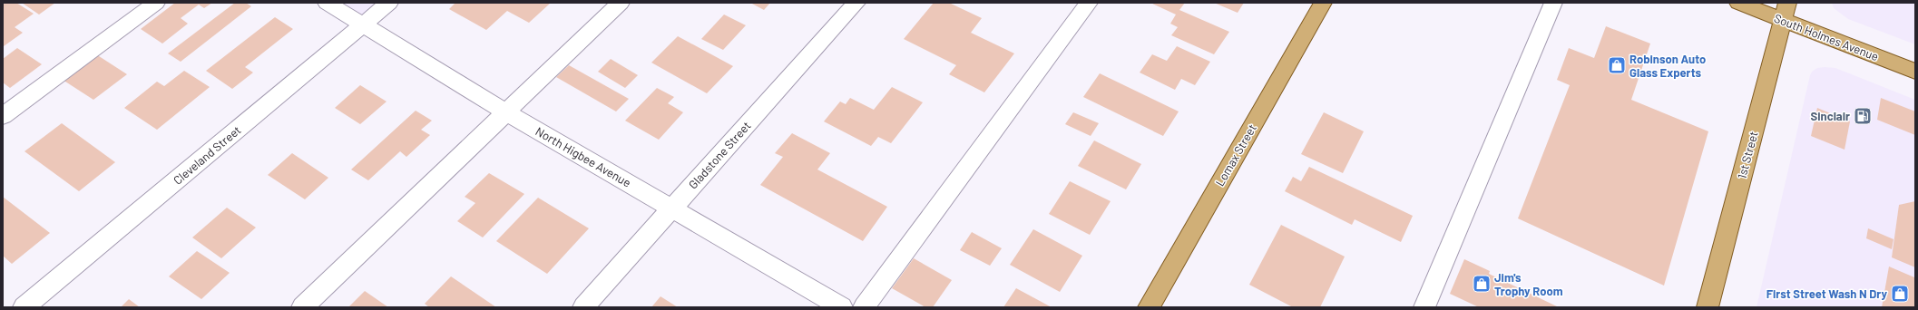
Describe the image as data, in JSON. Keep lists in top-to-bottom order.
{
  "streets": {
    "main road": ["South Holmes Avenue", "Lomax Street", "1st Street"],
    "street": ["Cleveland Street", "Gladstone Street", "North Higbee Avenue"]
  },
  "crossings": [
    ["South Holmes Avenue", "1st Street"],
    ["Cleveland Street", "North Higbee Avenue"],
    ["Gladstone Street", "North Higbee Avenue"]
  ],
  "places": {
    "shop": ["Robinson Auto Glass Experts", "Jim's Trophy Room", "First Street Wash N Dry"],
    "fuel station": ["Sinclair"]
  }
}
